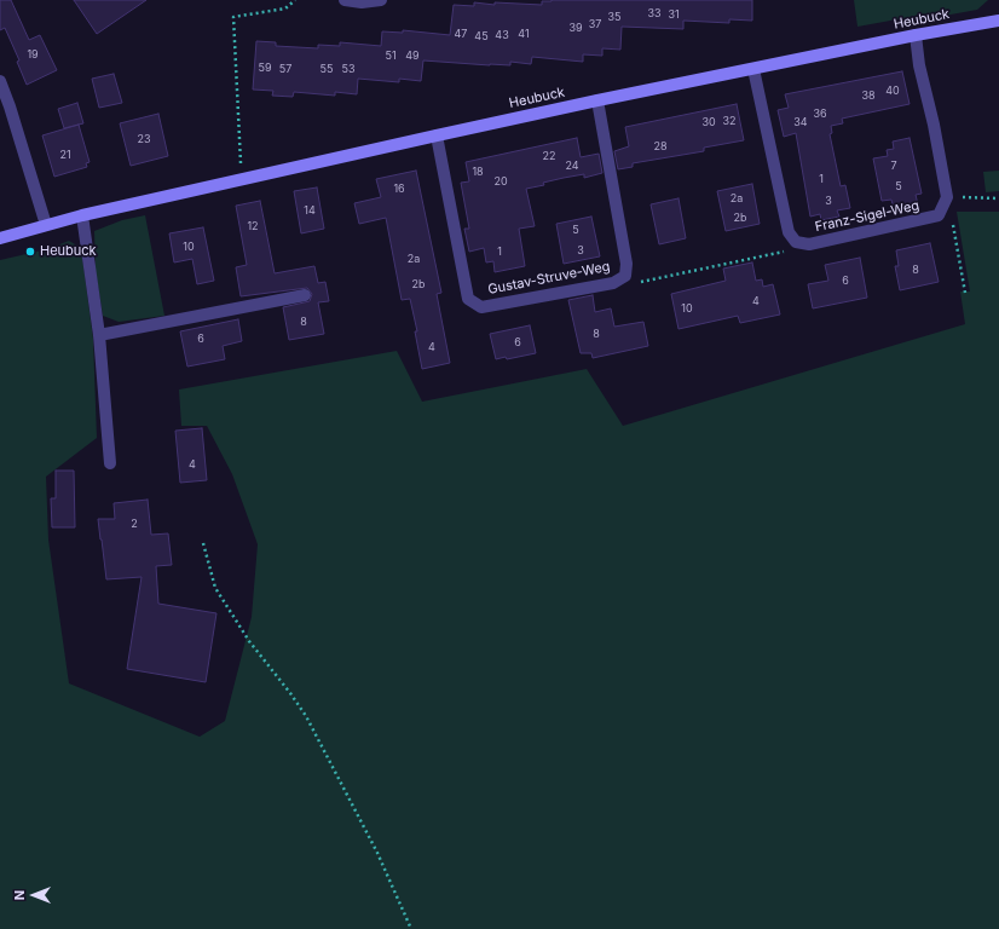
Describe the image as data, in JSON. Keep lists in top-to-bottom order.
{
  "streets": {
    "street": ["Heubuck", "Franz-Sigel-Weg", "Gustav-Struve-Weg"]
  },
  "crossings": [
    ["Heubuck", "Gustav-Struve-Weg"]
  ],
  "places": ["Heubuck"],
  "house_numbers": [
    "33",
    "31",
    "35",
    "37",
    "39",
    "47",
    "41",
    "43",
    "45",
    "19",
    "51",
    "49",
    "59",
    "57",
    "55",
    "53",
    "40",
    "38",
    "36",
    "32",
    "30",
    "34",
    "23",
    "28",
    "21",
    "22",
    "24",
    "7",
    "18",
    "1",
    "20",
    "5",
    "16",
    "2a",
    "3",
    "14",
    "2b",
    "12",
    "5",
    "10",
    "3",
    "1",
    "2a",
    "8",
    "6",
    "2b",
    "4",
    "10",
    "8",
    "8",
    "6",
    "6",
    "4",
    "4",
    "2"
  ],
  "north": "left"
}
